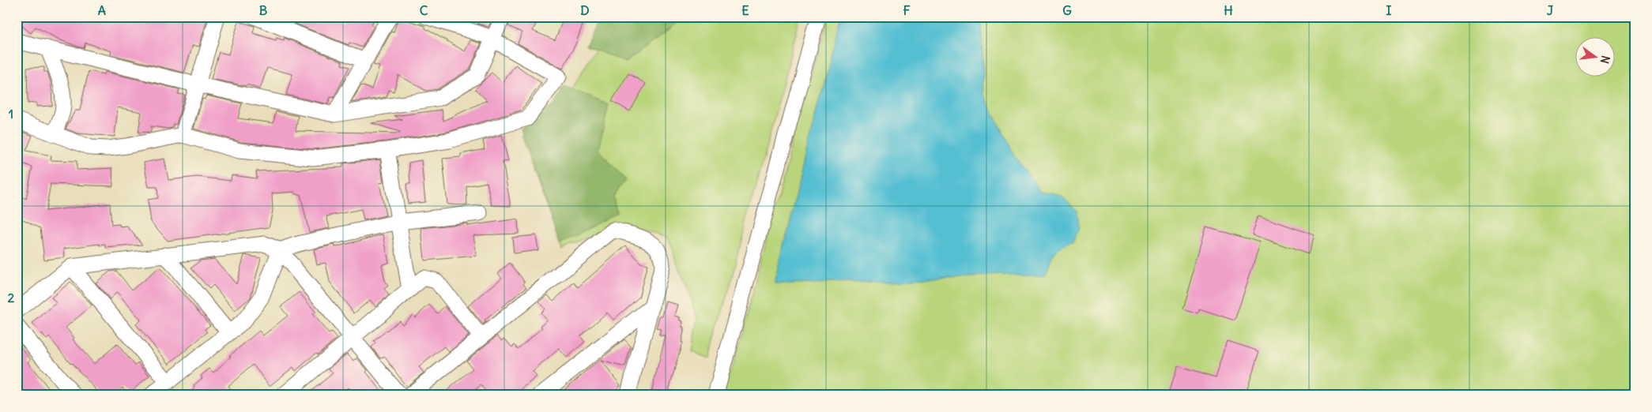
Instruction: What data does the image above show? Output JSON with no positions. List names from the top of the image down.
{
  "north": "right",
  "grid": {
    "columns": [
      "A",
      "B",
      "C",
      "D",
      "E",
      "F",
      "G",
      "H",
      "I",
      "J"
    ],
    "rows": ["1", "2"]
  }
}
